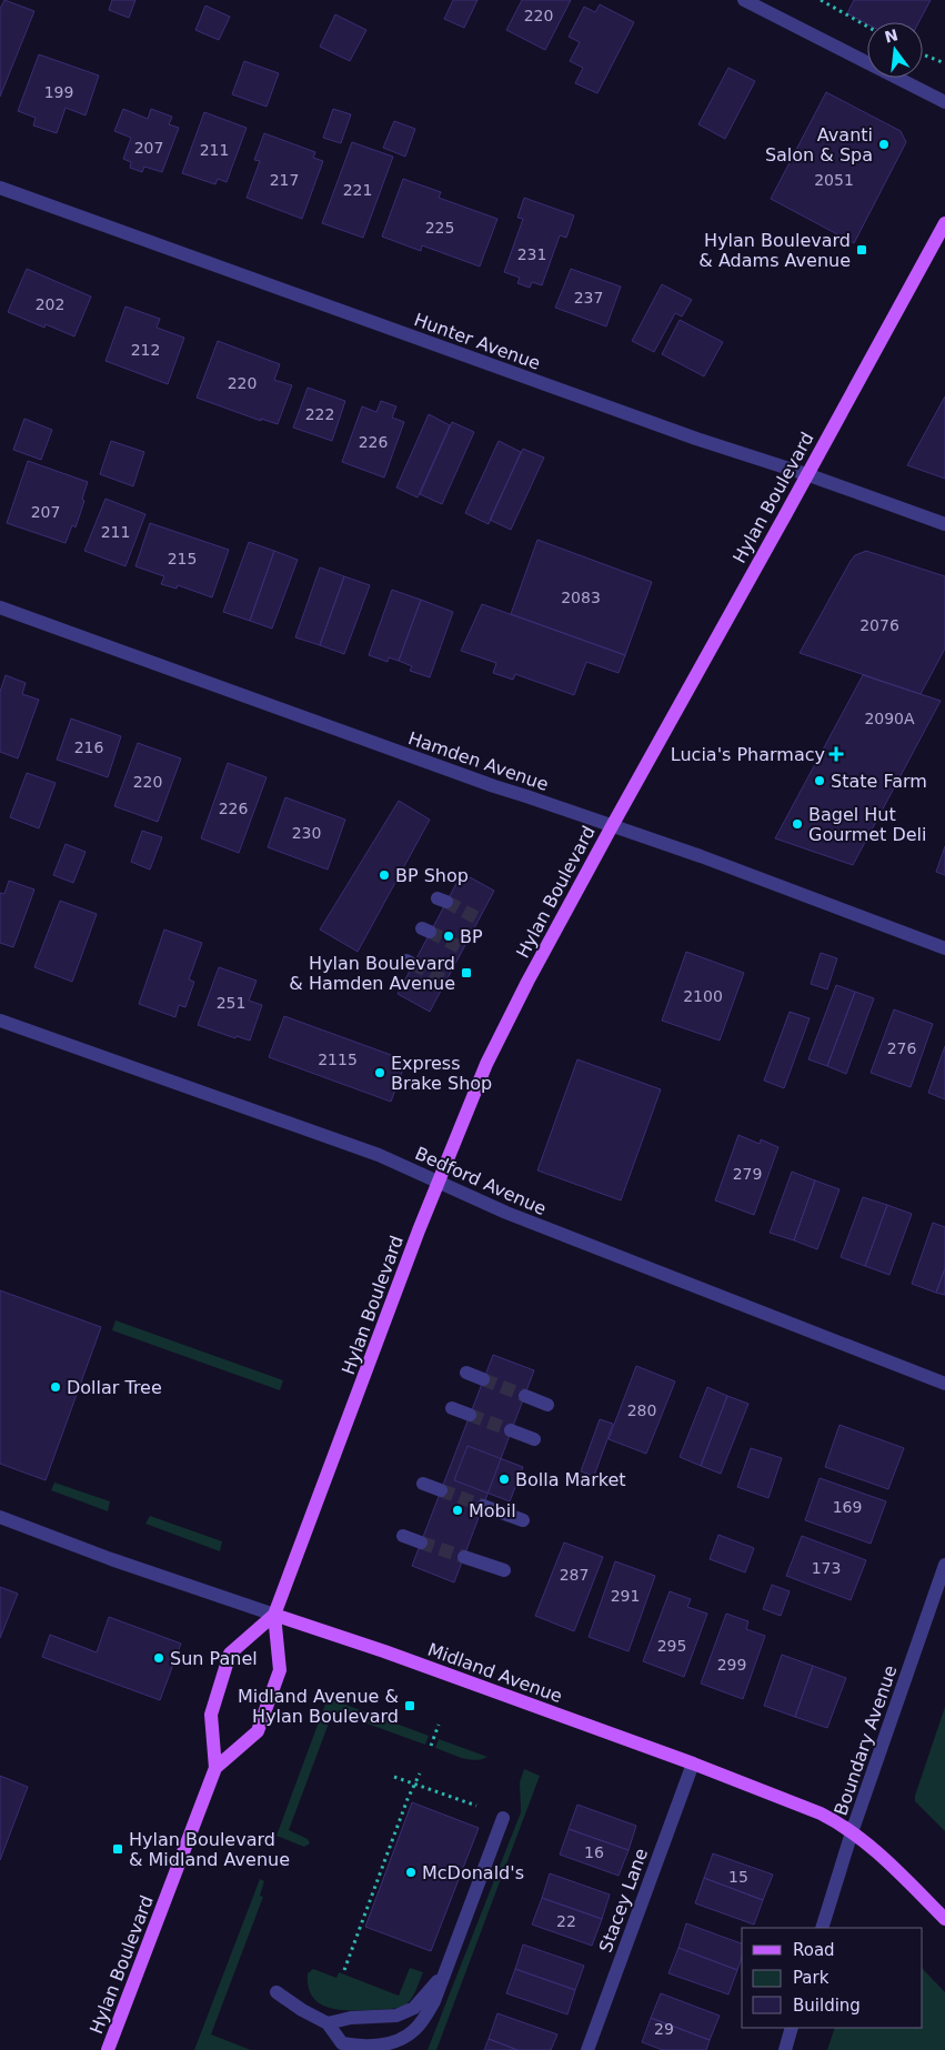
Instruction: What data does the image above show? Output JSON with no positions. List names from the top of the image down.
{
  "streets": {
    "main road": ["Hylan Boulevard", "Midland Avenue"],
    "street": [
      "Hunter Avenue",
      "Hamden Avenue",
      "Bedford Avenue",
      "Boundary Avenue",
      "Stacey Lane"
    ]
  },
  "crossings": [
    ["Hunter Avenue", "Hylan Boulevard"],
    ["Hylan Boulevard", "Hamden Avenue"],
    ["Hylan Boulevard", "Bedford Avenue"],
    ["Hylan Boulevard", "Midland Avenue"],
    ["Midland Avenue", "Boundary Avenue"],
    ["Midland Avenue", "Stacey Lane"]
  ],
  "places": {
    "other": [
      "Avanti Salon & Spa",
      "State Farm",
      "Bagel Hut Gourmet Deli",
      "BP Shop",
      "BP",
      "Express Brake Shop",
      "Dollar Tree",
      "Bolla Market",
      "Mobil",
      "Sun Panel",
      "McDonald's"
    ],
    "transit": [
      "Hylan Boulevard & Adams Avenue",
      "Hylan Boulevard & Hamden Avenue",
      "Midland Avenue & Hylan Boulevard",
      "Hylan Boulevard & Midland Avenue"
    ],
    "health": ["Lucia's Pharmacy"]
  },
  "house_numbers": [
    "220",
    "199",
    "207",
    "211",
    "217",
    "2051",
    "221",
    "225",
    "231",
    "237",
    "202",
    "212",
    "220",
    "222",
    "226",
    "207",
    "211",
    "215",
    "2083",
    "2076",
    "2090A",
    "216",
    "220",
    "226",
    "230",
    "2100",
    "251",
    "276",
    "2115",
    "279",
    "280",
    "169",
    "173",
    "287",
    "291",
    "295",
    "299",
    "16",
    "15",
    "22",
    "29"
  ],
  "legend": ["Road", "Park", "Building"],
  "north": "top"
}
